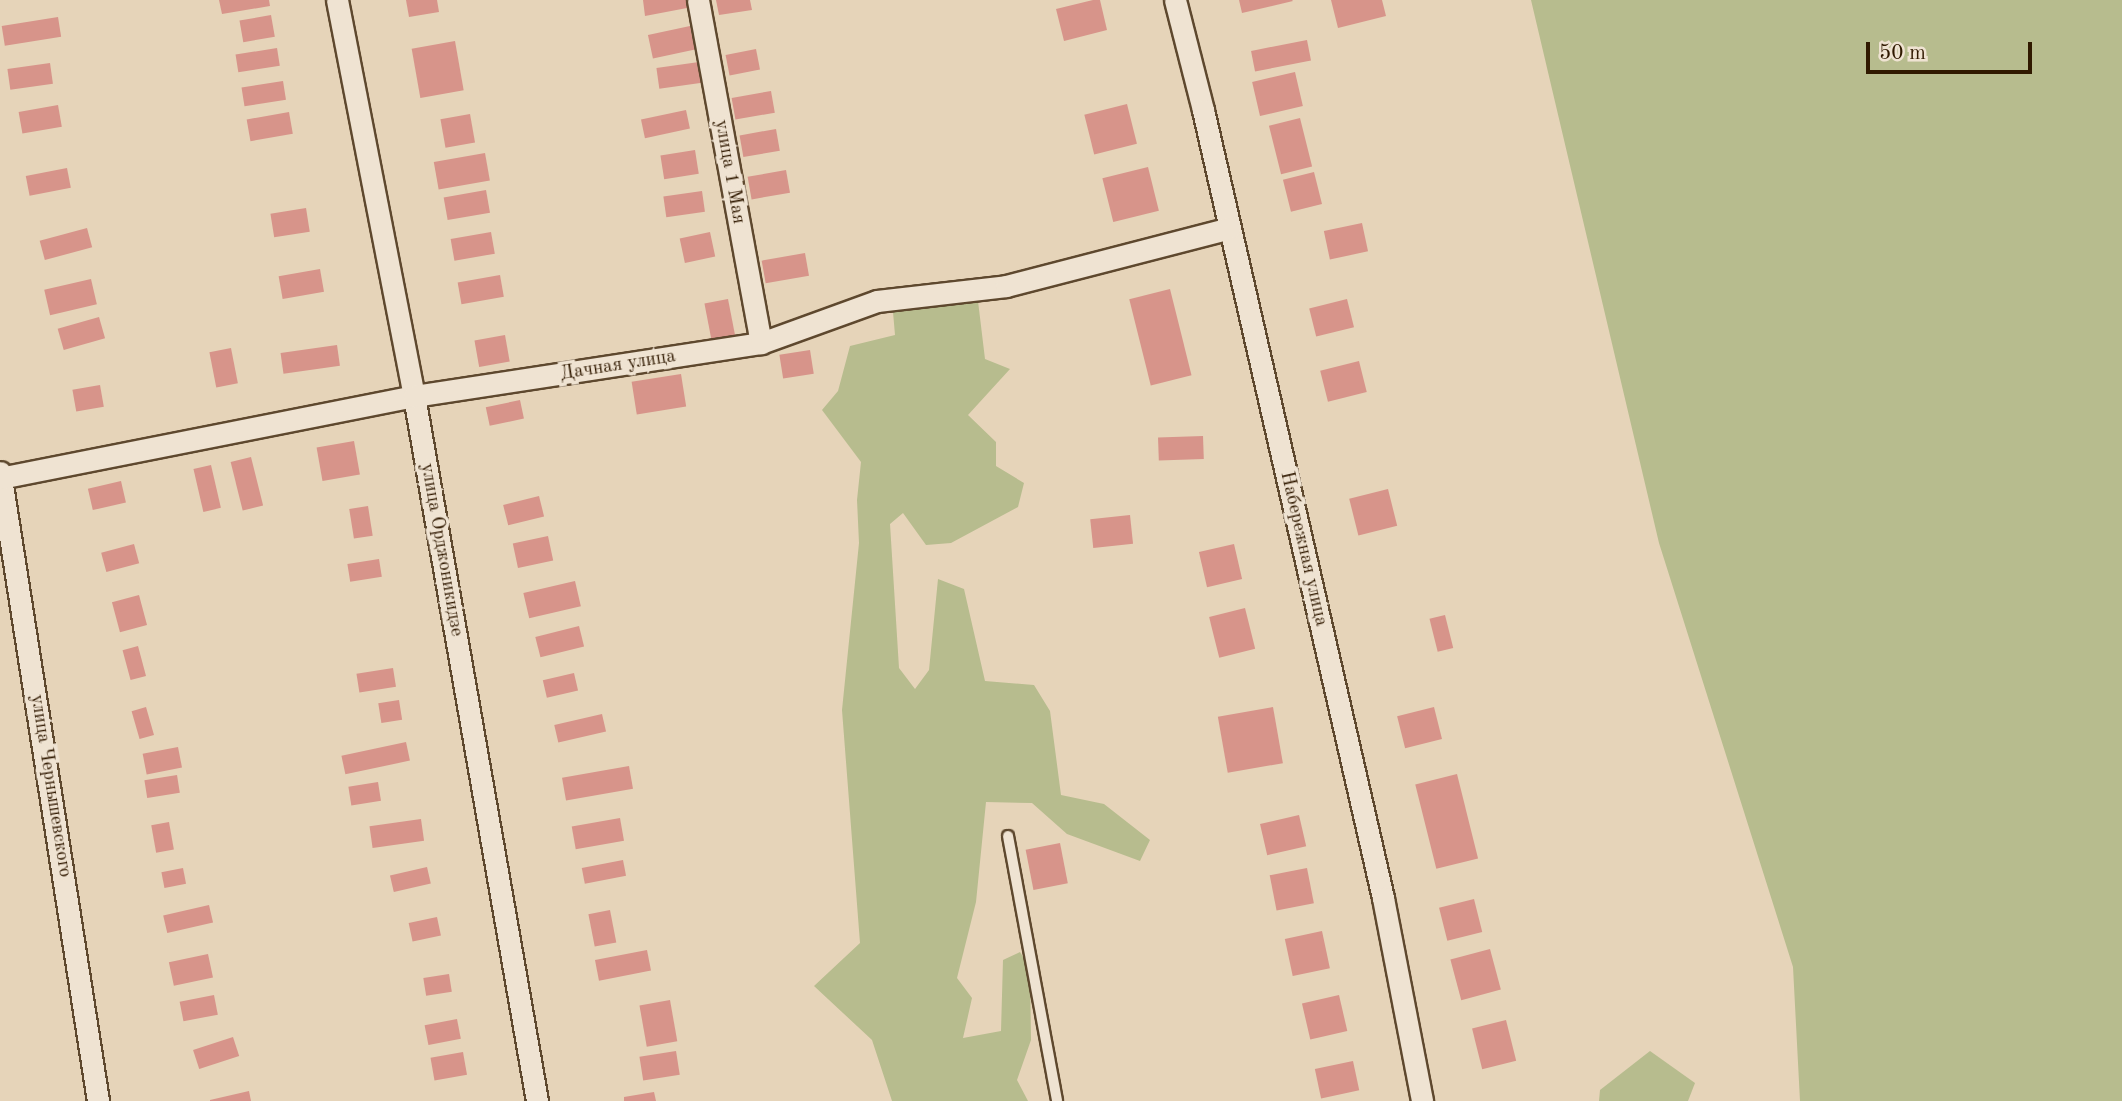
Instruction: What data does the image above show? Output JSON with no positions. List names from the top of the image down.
{
  "streets": {
    "street": [
      "улица 1 Мая",
      "Дачная улица",
      "Набережная улица",
      "улица Орджоникидзе",
      "улица Чернышевского"
    ]
  },
  "crossings": [
    ["улица 1 Мая", "Дачная улица"],
    ["Дачная улица", "Набережная улица"],
    ["Дачная улица", "улица Орджоникидзе"],
    ["Дачная улица", "улица Чернышевского"]
  ],
  "scale_bar": "50 m"
}
